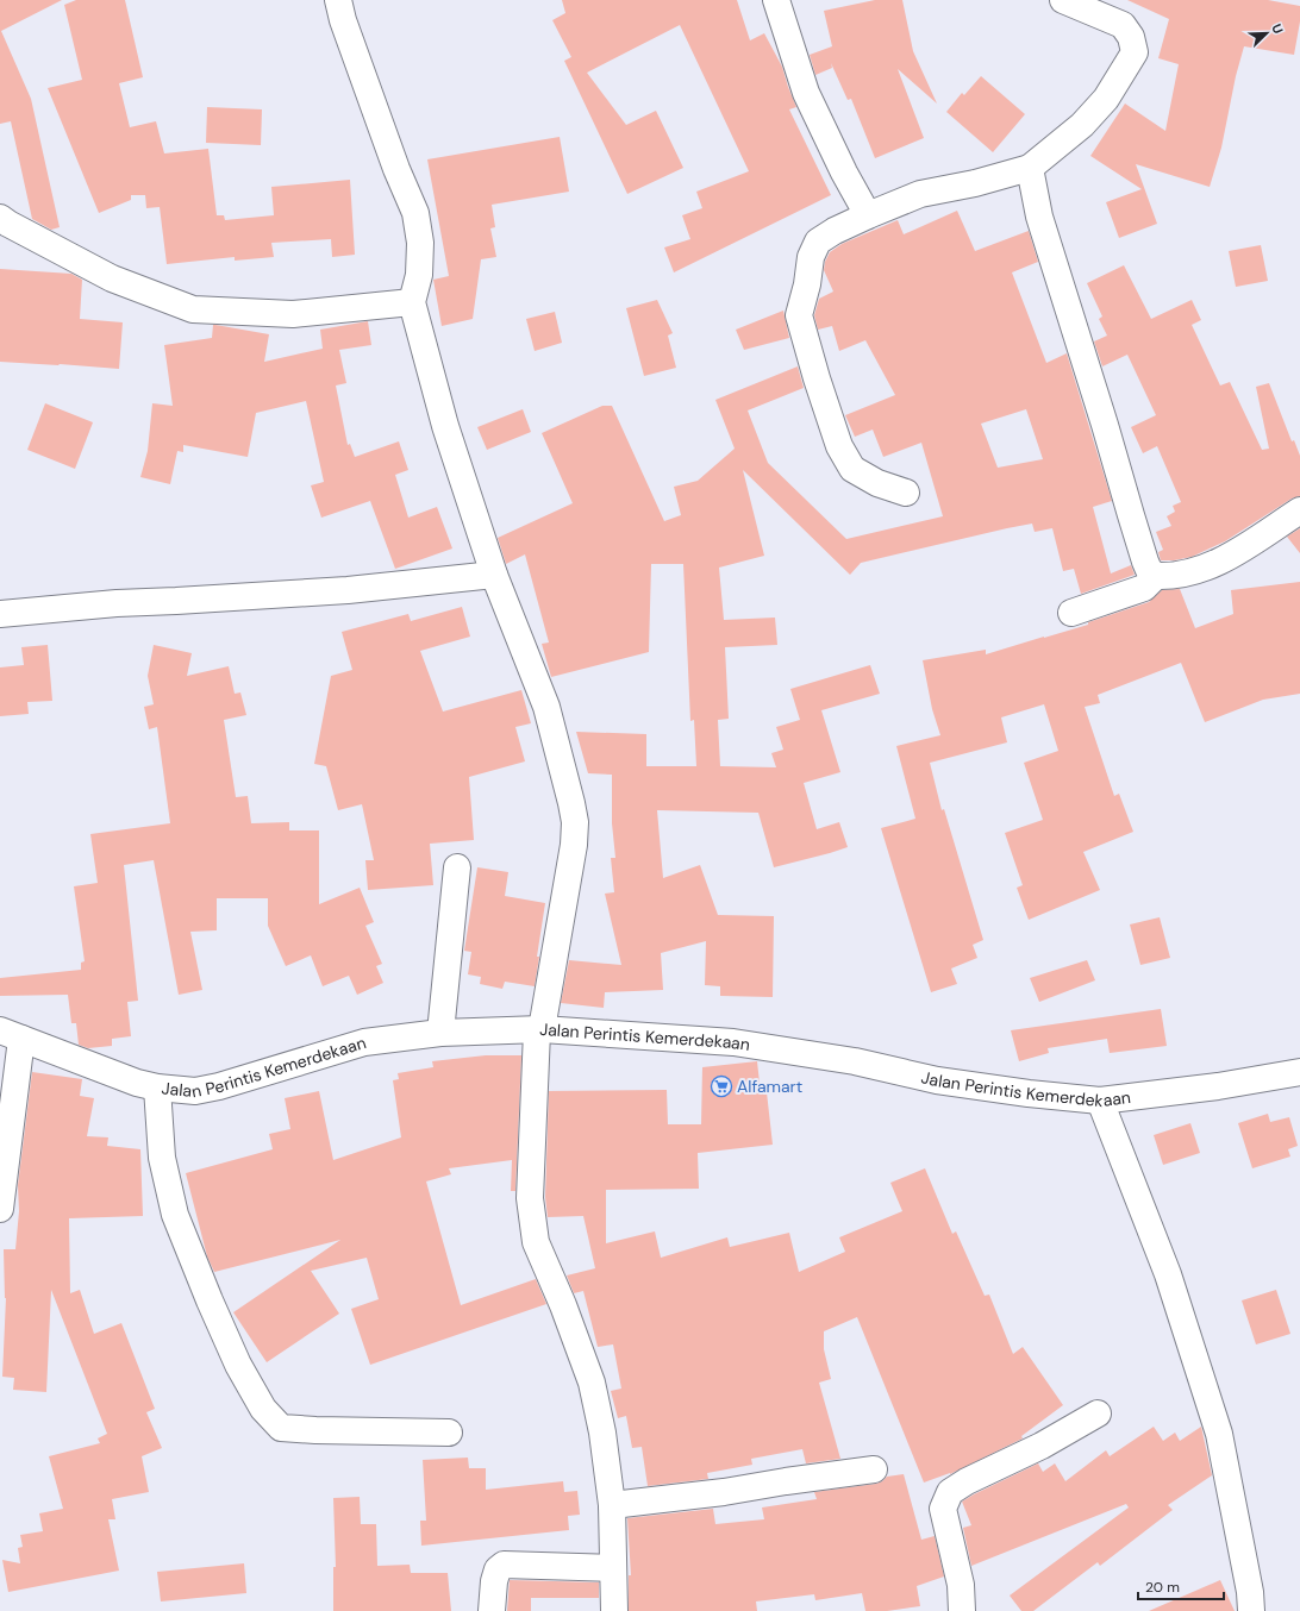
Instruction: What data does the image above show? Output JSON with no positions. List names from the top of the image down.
{
  "streets": {
    "street": ["Jalan Perintis Kemerdekaan"]
  },
  "places": {
    "supermarket": ["Alfamart"]
  },
  "scale_bar": "20 m",
  "north": "top right"
}
